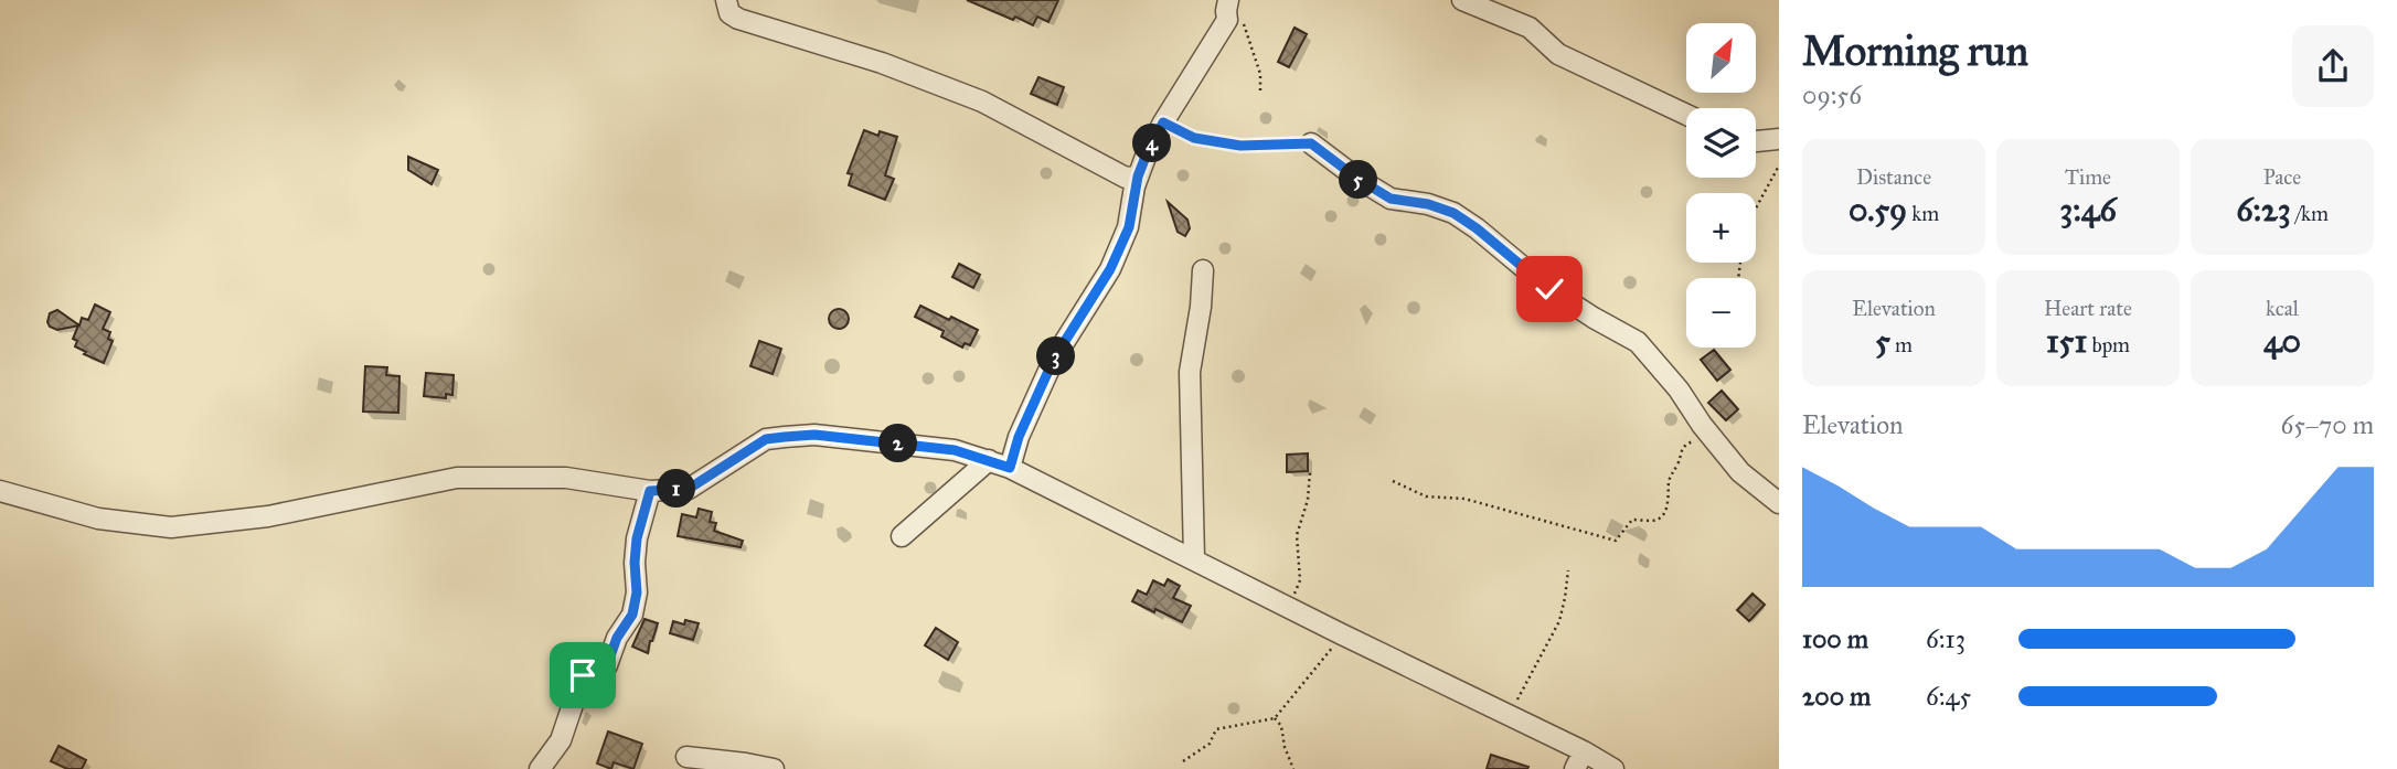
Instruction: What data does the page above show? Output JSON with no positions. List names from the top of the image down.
{
  "north": "top right",
  "page": {
    "heading": ["Morning run", "09:56"],
    "map_buttons": ["+", "−"],
    "pins": [
      "4",
      "5",
      "3",
      "2",
      "1"
    ],
    "stats": [
      ["Distance", "0.59 km"],
      ["Time", "3:46"],
      ["Pace", "6:23 /km"],
      ["Elevation", "5 m"],
      ["Heart rate", "151 bpm"],
      ["kcal", "40"]
    ],
    "chart": ["Elevation", "65–70 m"],
    "list": [
      {
        "name": "100 m",
        "note": "6:13"
      },
      {
        "name": "200 m",
        "note": "6:45"
      }
    ]
  }
}
